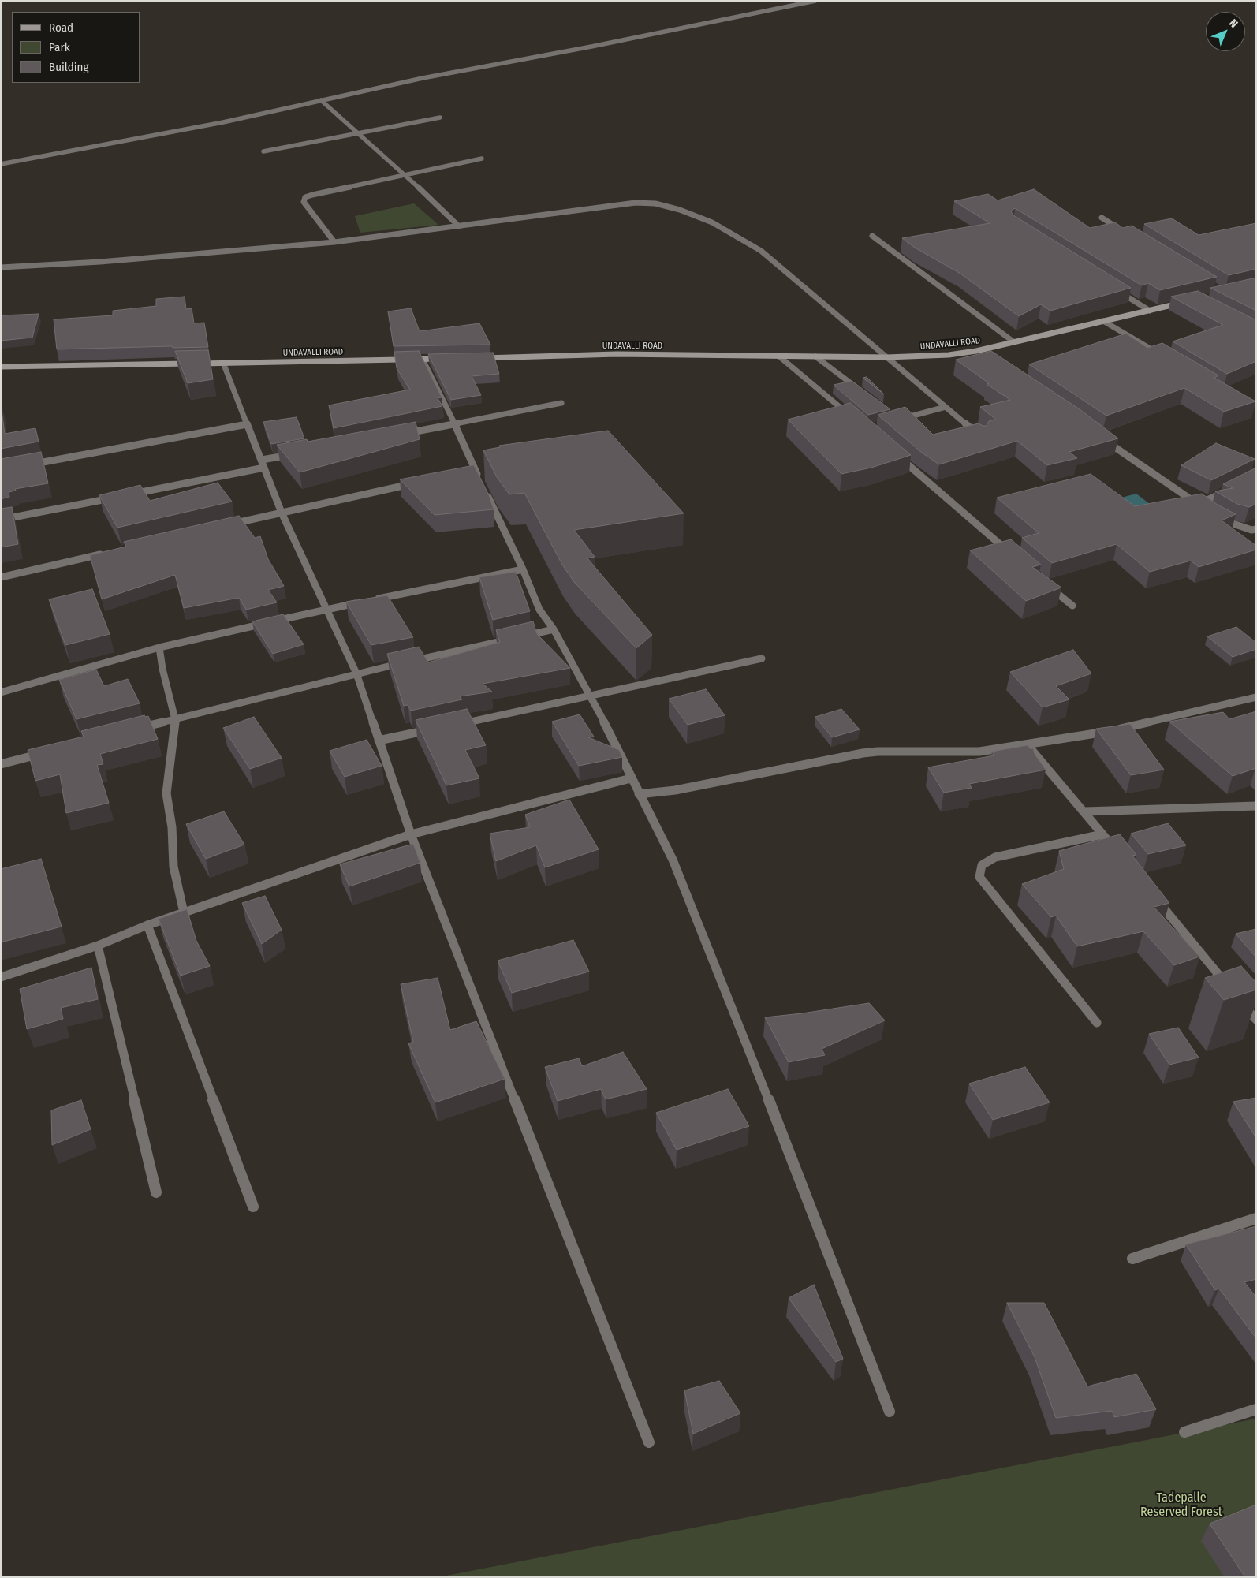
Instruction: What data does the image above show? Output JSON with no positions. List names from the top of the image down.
{
  "streets": {
    "main road": ["UNDAVALLI ROAD"]
  },
  "parks": ["Tadepalle Reserved Forest"],
  "legend": ["Road", "Park", "Building"],
  "north": "top right"
}
